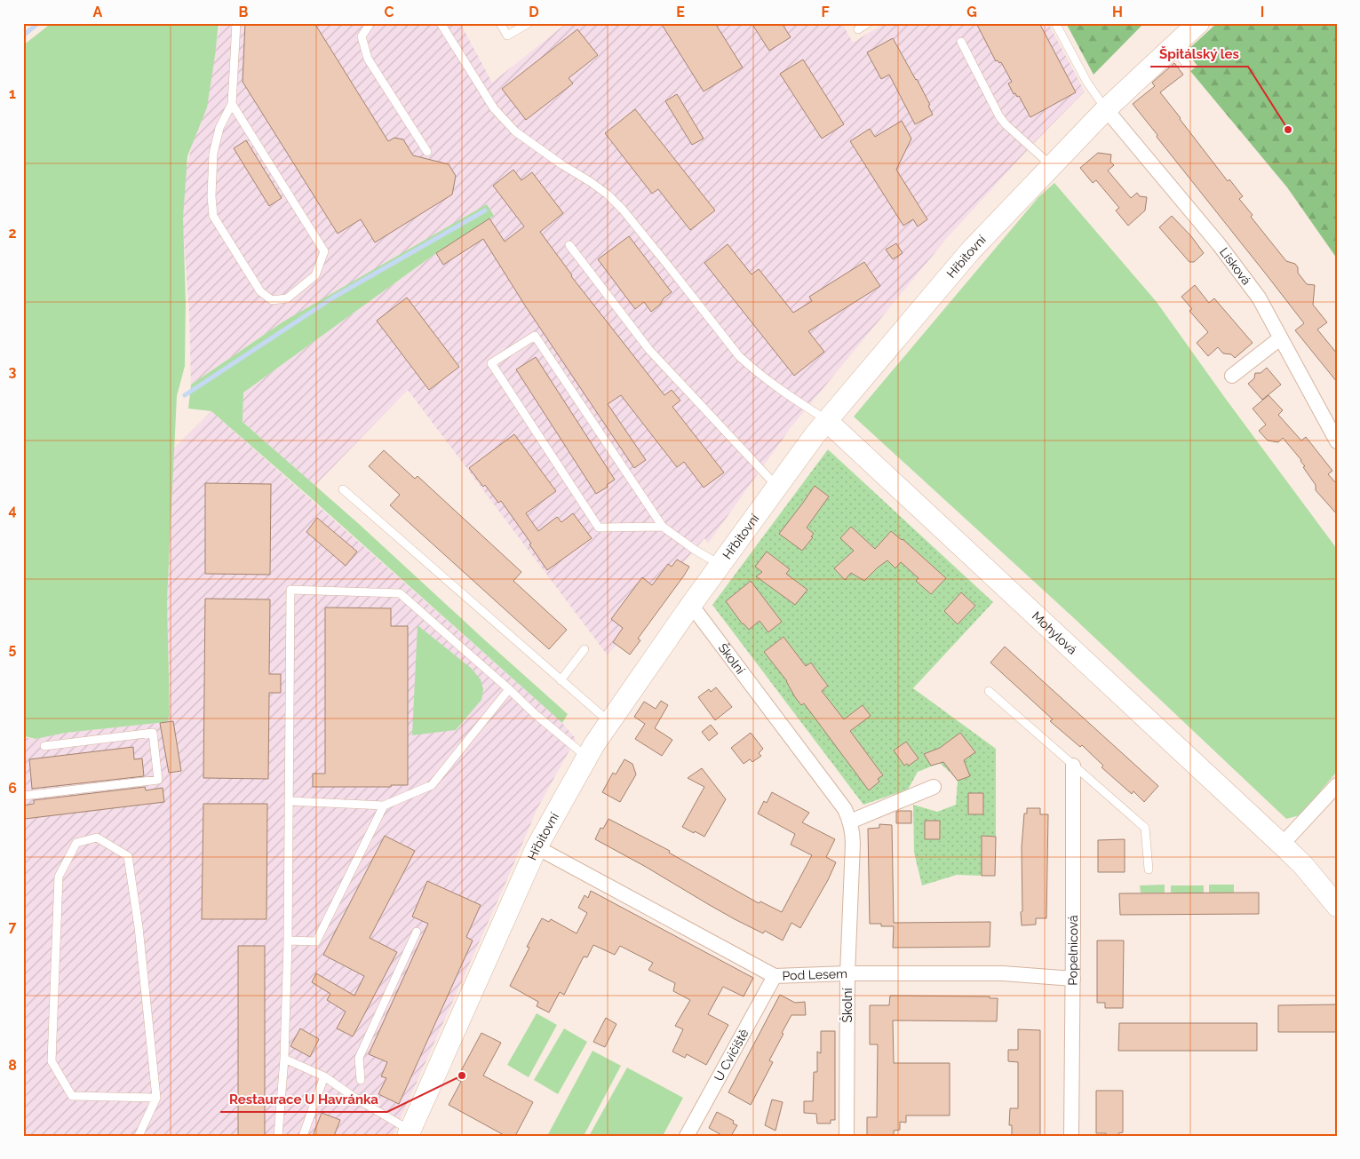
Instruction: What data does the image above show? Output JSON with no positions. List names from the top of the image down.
{
  "streets": {
    "street": [
      "Hřbitovní",
      "Lísková",
      "Mohylová",
      "Školní",
      "Popelnicová",
      "Pod Lesem",
      "U Cvičiště"
    ]
  },
  "crossings": [
    ["Hřbitovní", "Lísková"],
    ["Hřbitovní", "Mohylová"],
    ["Hřbitovní", "Školní"],
    ["Hřbitovní", "Pod Lesem"],
    ["Školní", "Pod Lesem"],
    ["Popelnicová", "Pod Lesem"],
    ["Pod Lesem", "U Cvičiště"]
  ],
  "places": ["Špitálský les", "Restaurace U Havránka"],
  "grid": {
    "columns": [
      "A",
      "B",
      "C",
      "D",
      "E",
      "F",
      "G",
      "H",
      "I"
    ],
    "rows": [
      "1",
      "2",
      "3",
      "4",
      "5",
      "6",
      "7",
      "8"
    ]
  }
}
